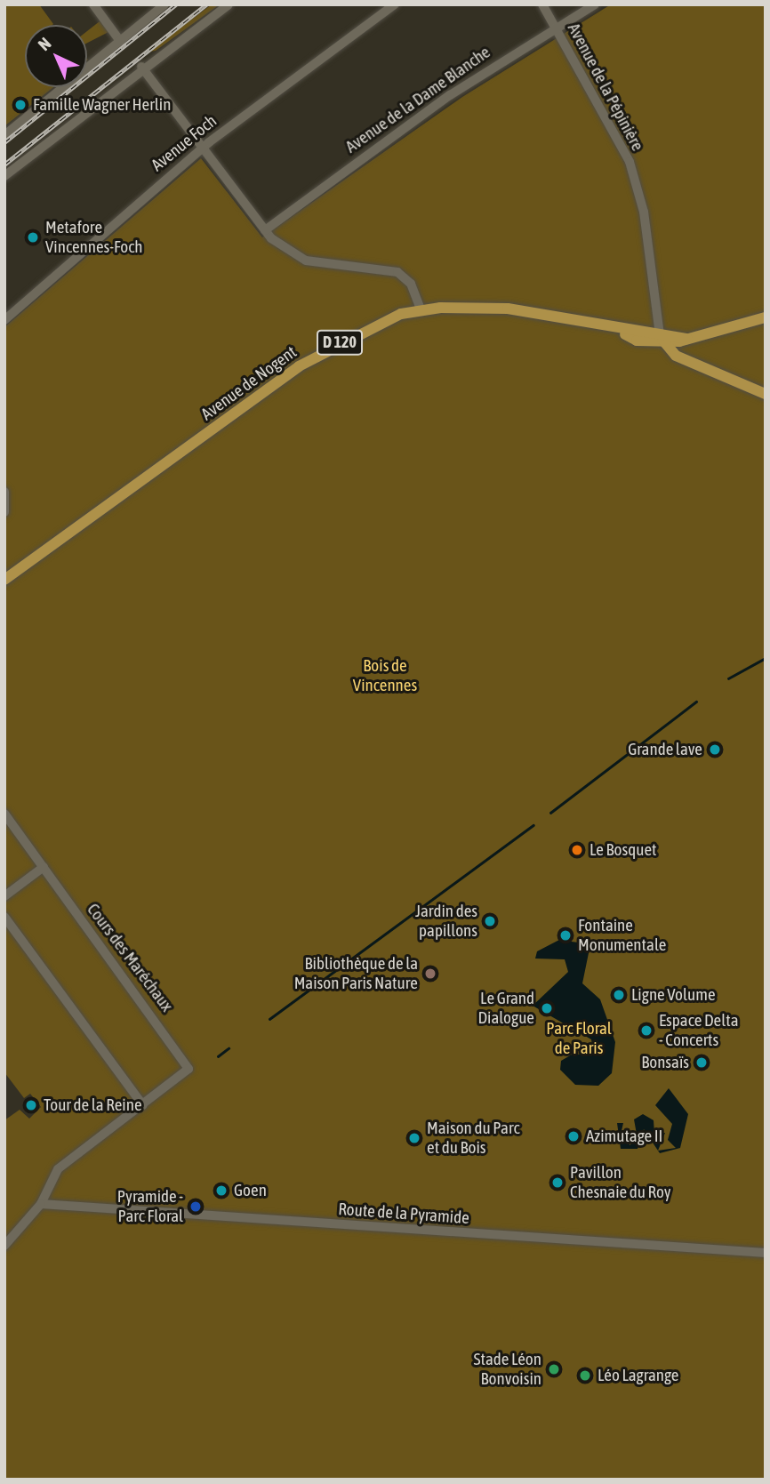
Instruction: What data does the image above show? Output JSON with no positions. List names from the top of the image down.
{
  "streets": {
    "main road": ["D 120", "Avenue de Nogent"],
    "street": [
      "Avenue de la Pépinière",
      "Avenue de la Dame Blanche",
      "Avenue Foch",
      "Cours des Maréchaux",
      "Route de la Pyramide"
    ]
  },
  "crossings": [
    ["Avenue de la Pépinière", "Avenue de la Dame Blanche"],
    ["Avenue de la Pépinière", "Avenue de Nogent"]
  ],
  "parks": ["Bois de Vincennes", "Parc Floral de Paris"],
  "places": [
    "Famille Wagner Herlin",
    "Metafore Vincennes-Foch",
    "Grande lave",
    "Le Bosquet",
    "Jardin des papillons",
    "Fontaine Monumentale",
    "Bibliothèque de la Maison Paris Nature",
    "Ligne Volume",
    "Le Grand Dialogue",
    "Espace Delta - Concerts",
    "Bonsaïs",
    "Tour de la Reine",
    "Azimutage II",
    "Maison du Parc et du Bois",
    "Pavillon Chesnaie du Roy",
    "Goen",
    "Pyramide - Parc Floral",
    "Stade Léon Bonvoisin",
    "Léo Lagrange"
  ],
  "north": "top left"
}
